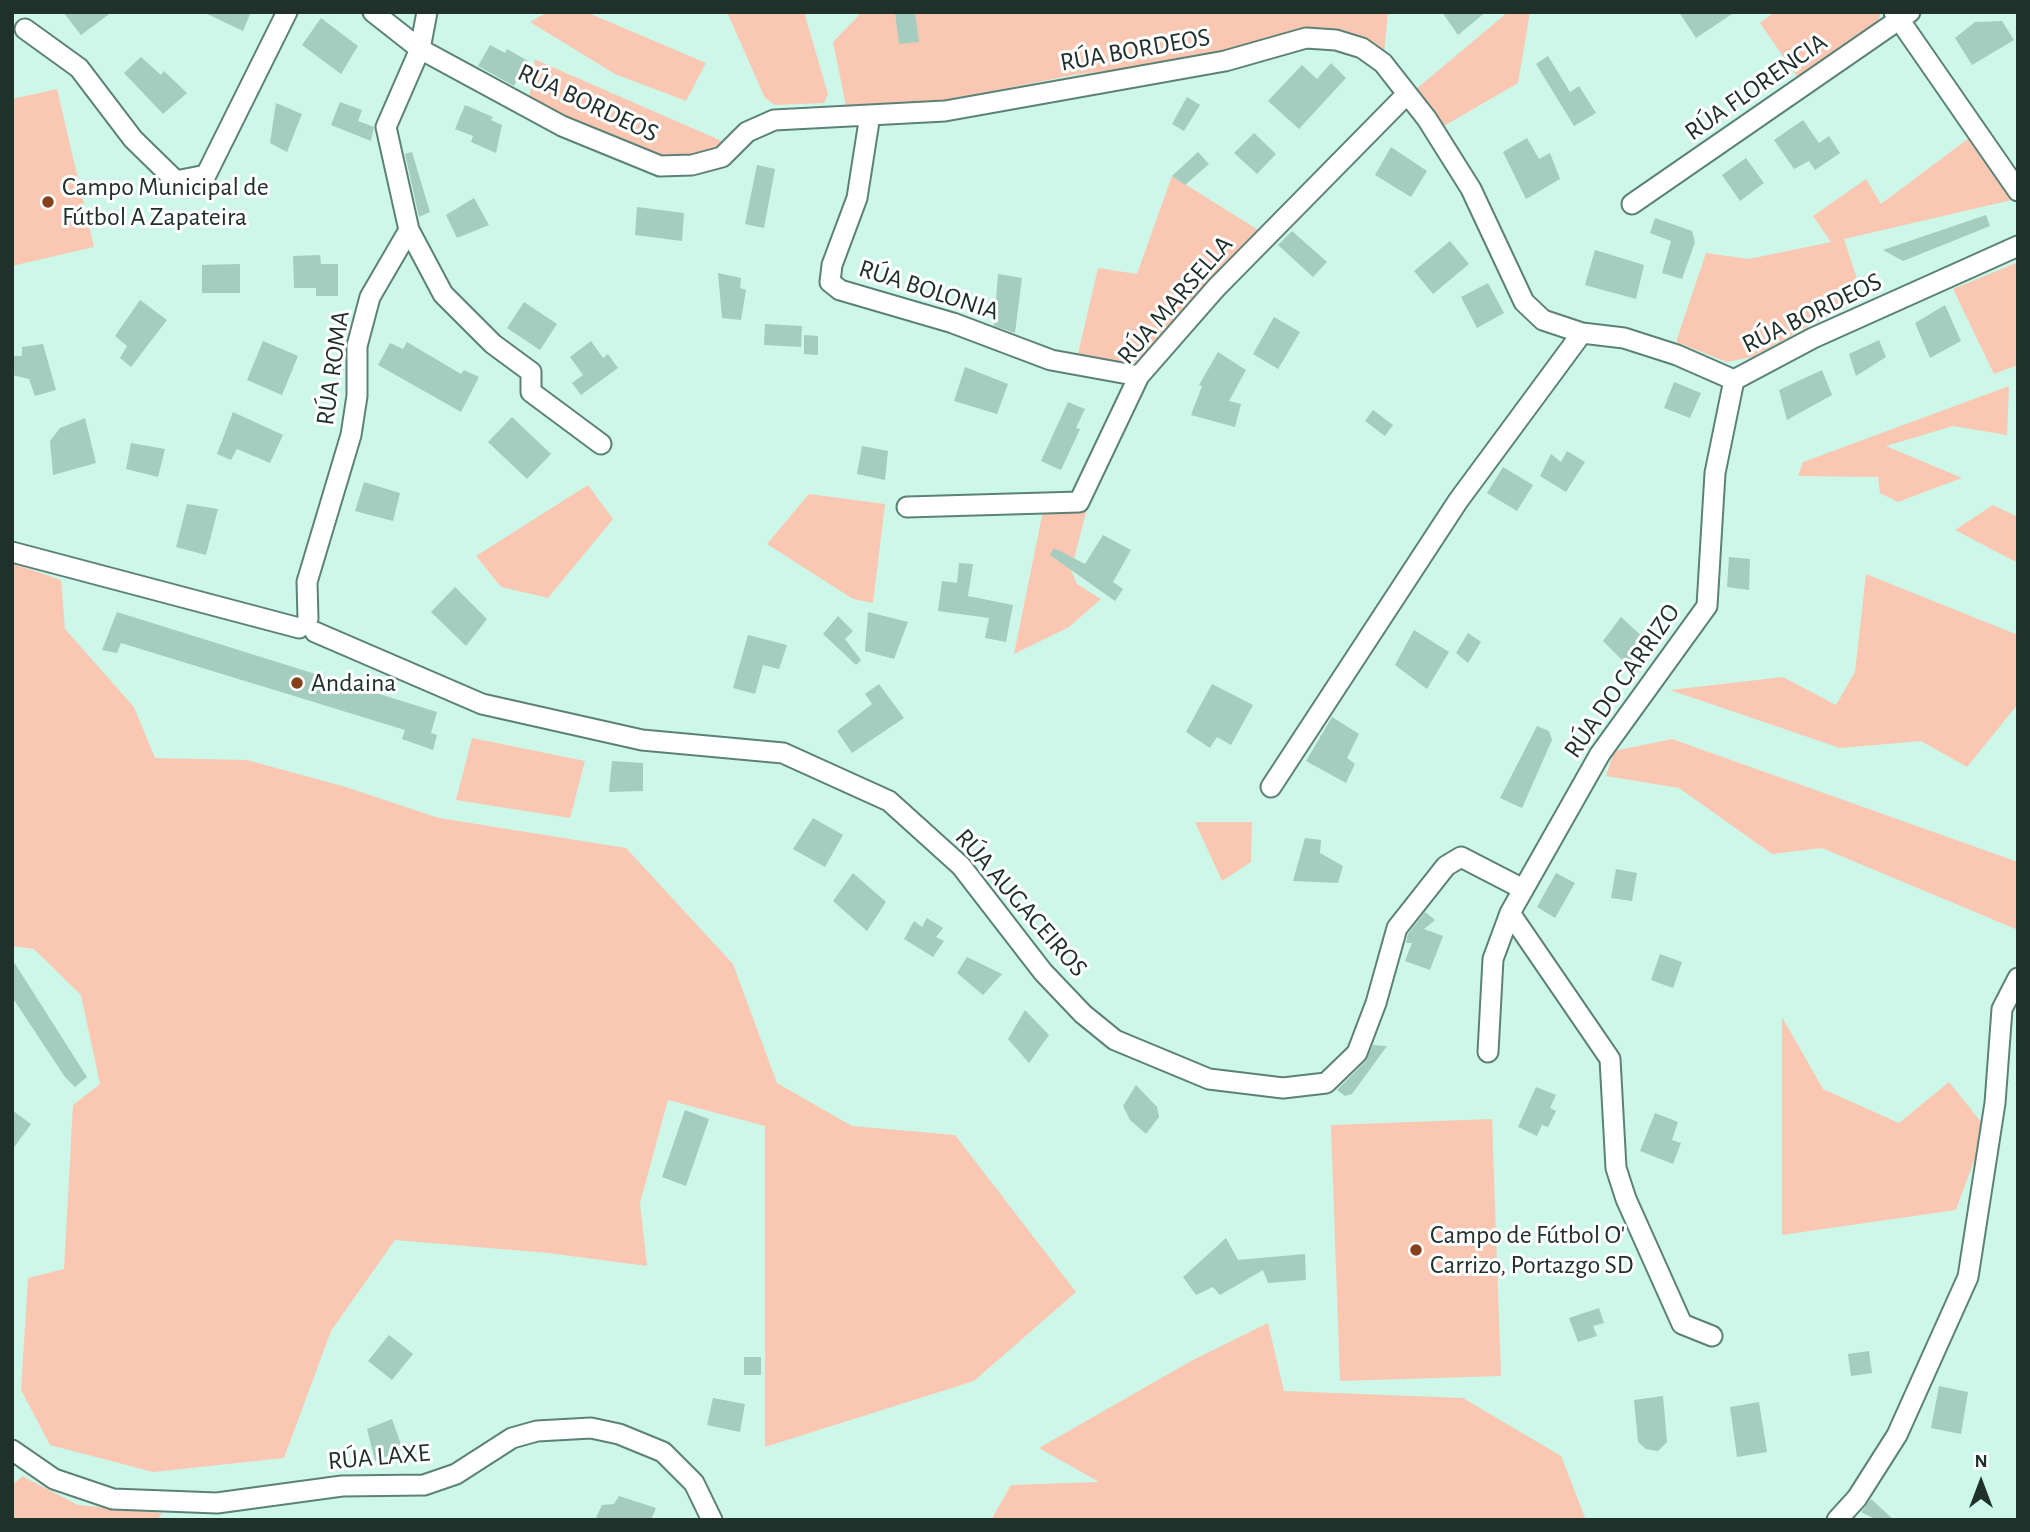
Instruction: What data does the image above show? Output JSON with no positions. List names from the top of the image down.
{
  "streets": {
    "street": [
      "RÚA BORDEOS",
      "RÚA FLORENCIA",
      "RÚA BOLONIA",
      "RÚA MARSELLA",
      "RÚA ROMA",
      "RÚA DO CARRIZO",
      "RÚA AUGACEIROS",
      "RÚA LAXE"
    ]
  },
  "crossings": [
    ["RÚA BORDEOS", "RÚA BOLONIA"],
    ["RÚA BORDEOS", "RÚA MARSELLA"],
    ["RÚA BORDEOS", "RÚA DO CARRIZO"],
    ["RÚA BOLONIA", "RÚA MARSELLA"],
    ["RÚA ROMA", "RÚA AUGACEIROS"],
    ["RÚA DO CARRIZO", "RÚA AUGACEIROS"]
  ],
  "places": ["Campo Municipal de Fútbol A Zapateira", "Andaina", "Campo de Fútbol O' Carrizo, Portazgo SD"],
  "north": "top"
}
